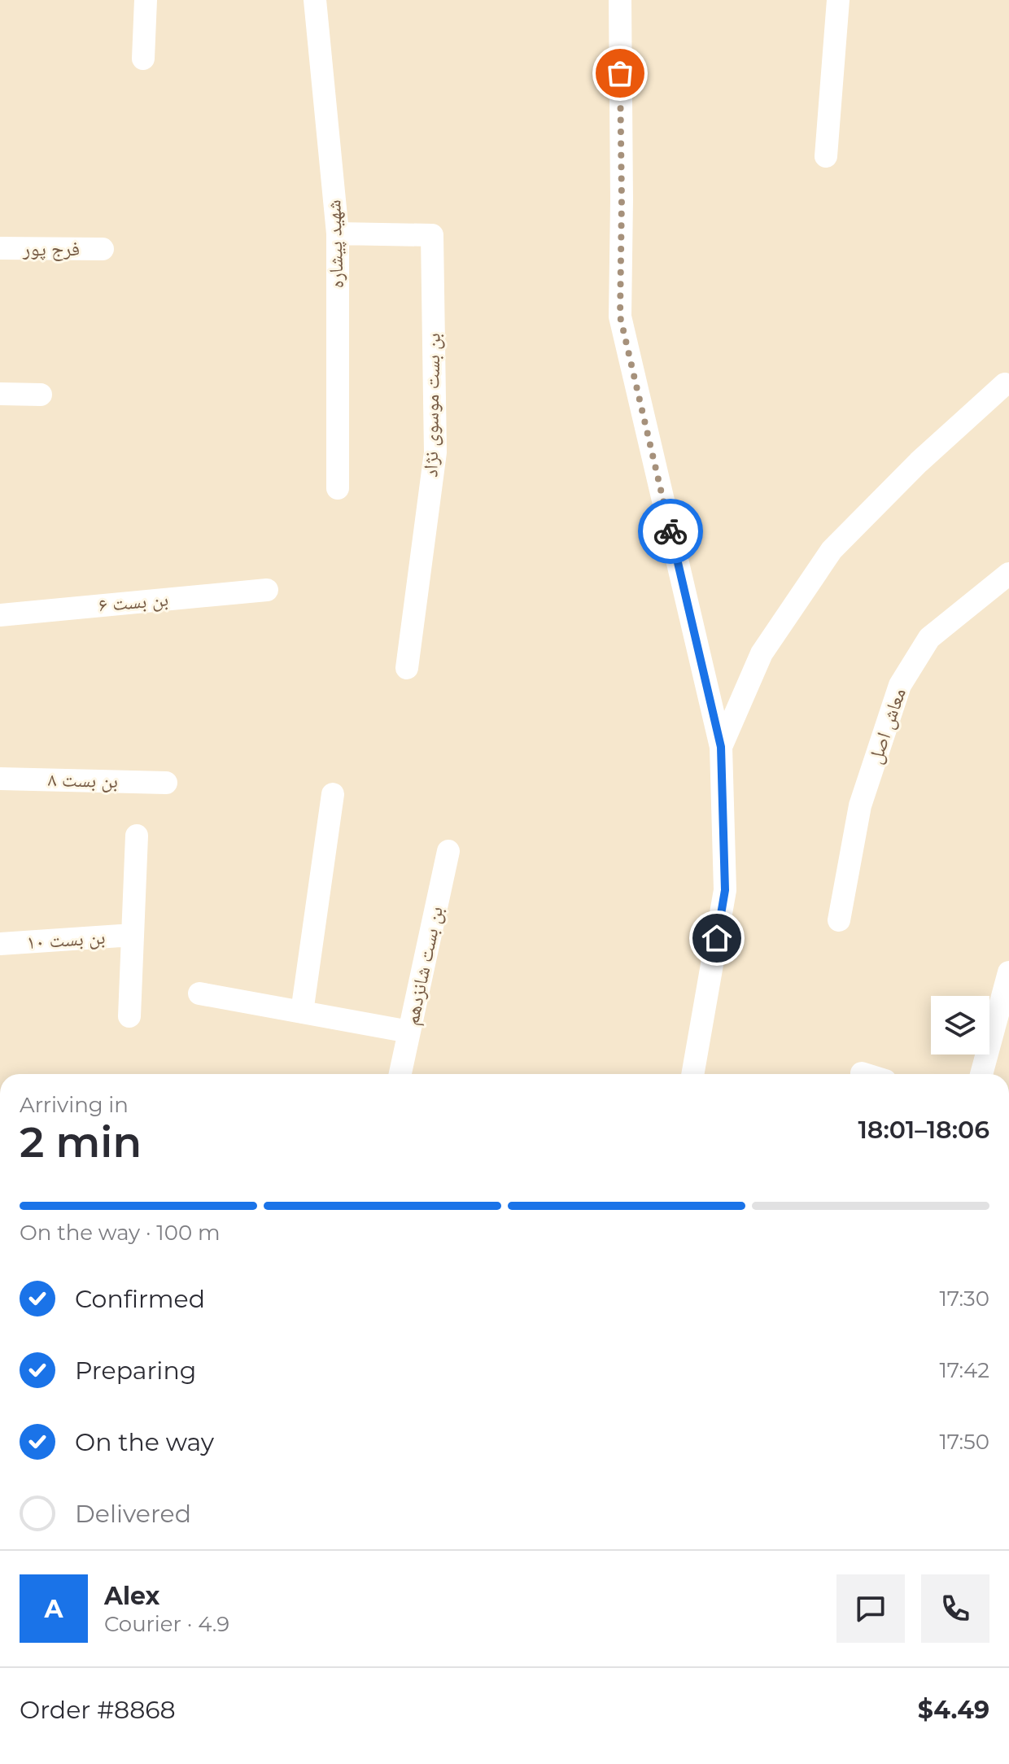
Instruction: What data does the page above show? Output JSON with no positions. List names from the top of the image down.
{
  "streets": {
    "street": [
      "شهید پیشاره",
      "فرج پور",
      "بن بست موسوی نژاد",
      "بن بست ۶",
      "معاش اصل",
      "بن بست ۸",
      "بن بست ۱۰",
      "بن بست شانزدهم"
    ]
  },
  "crossings": [
    ["شهید پیشاره", "بن بست موسوی نژاد"]
  ],
  "page": {
    "heading": ["2 min", "Arriving in", "18:01–18:06"],
    "panel": [
      "Alex",
      "Courier · 4.9",
      "Order #8868",
      "$4.49"
    ],
    "bar": "On the way · 100 m",
    "list": [
      ["Confirmed", "17:30"],
      ["Preparing", "17:42"],
      ["On the way", "17:50"],
      "Delivered"
    ],
    "round": "A"
  }
}
